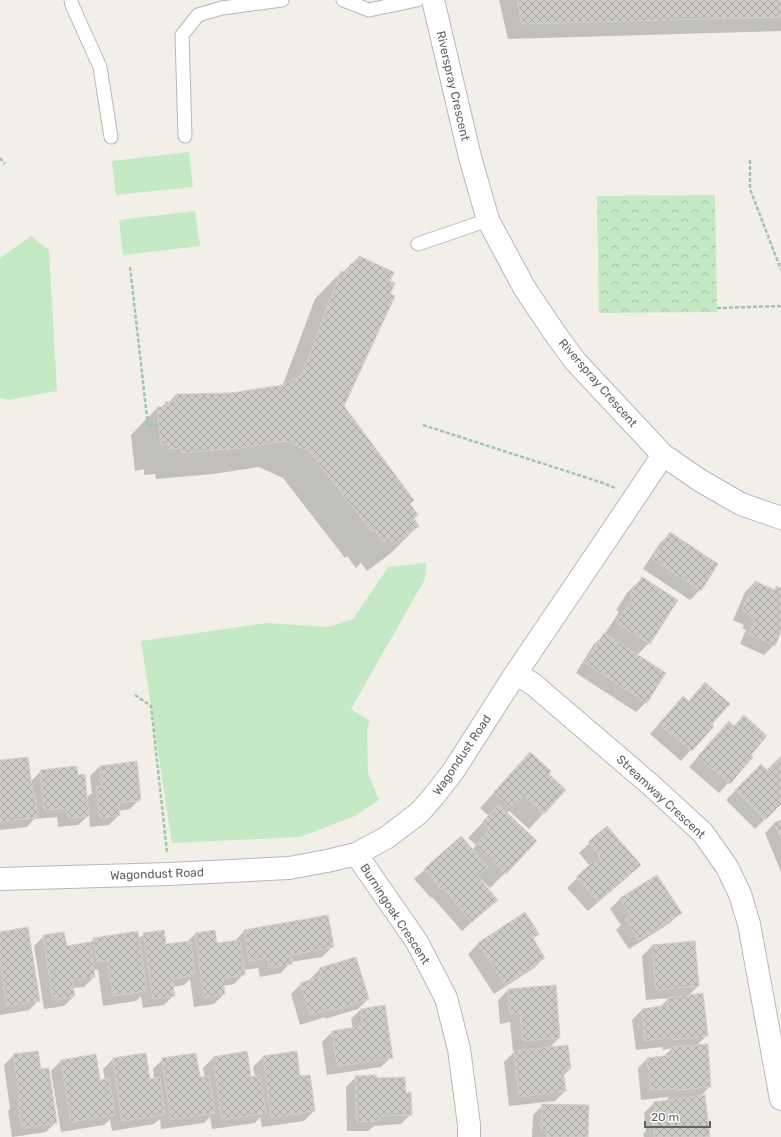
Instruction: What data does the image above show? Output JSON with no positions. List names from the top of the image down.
{
  "streets": {
    "street": [
      "Riverspray Crescent",
      "Wagondust Road",
      "Streamway Crescent",
      "Burningoak Crescent"
    ]
  },
  "crossings": [
    ["Riverspray Crescent", "Wagondust Road"],
    ["Wagondust Road", "Streamway Crescent"],
    ["Wagondust Road", "Burningoak Crescent"]
  ],
  "scale_bar": "20 m"
}
